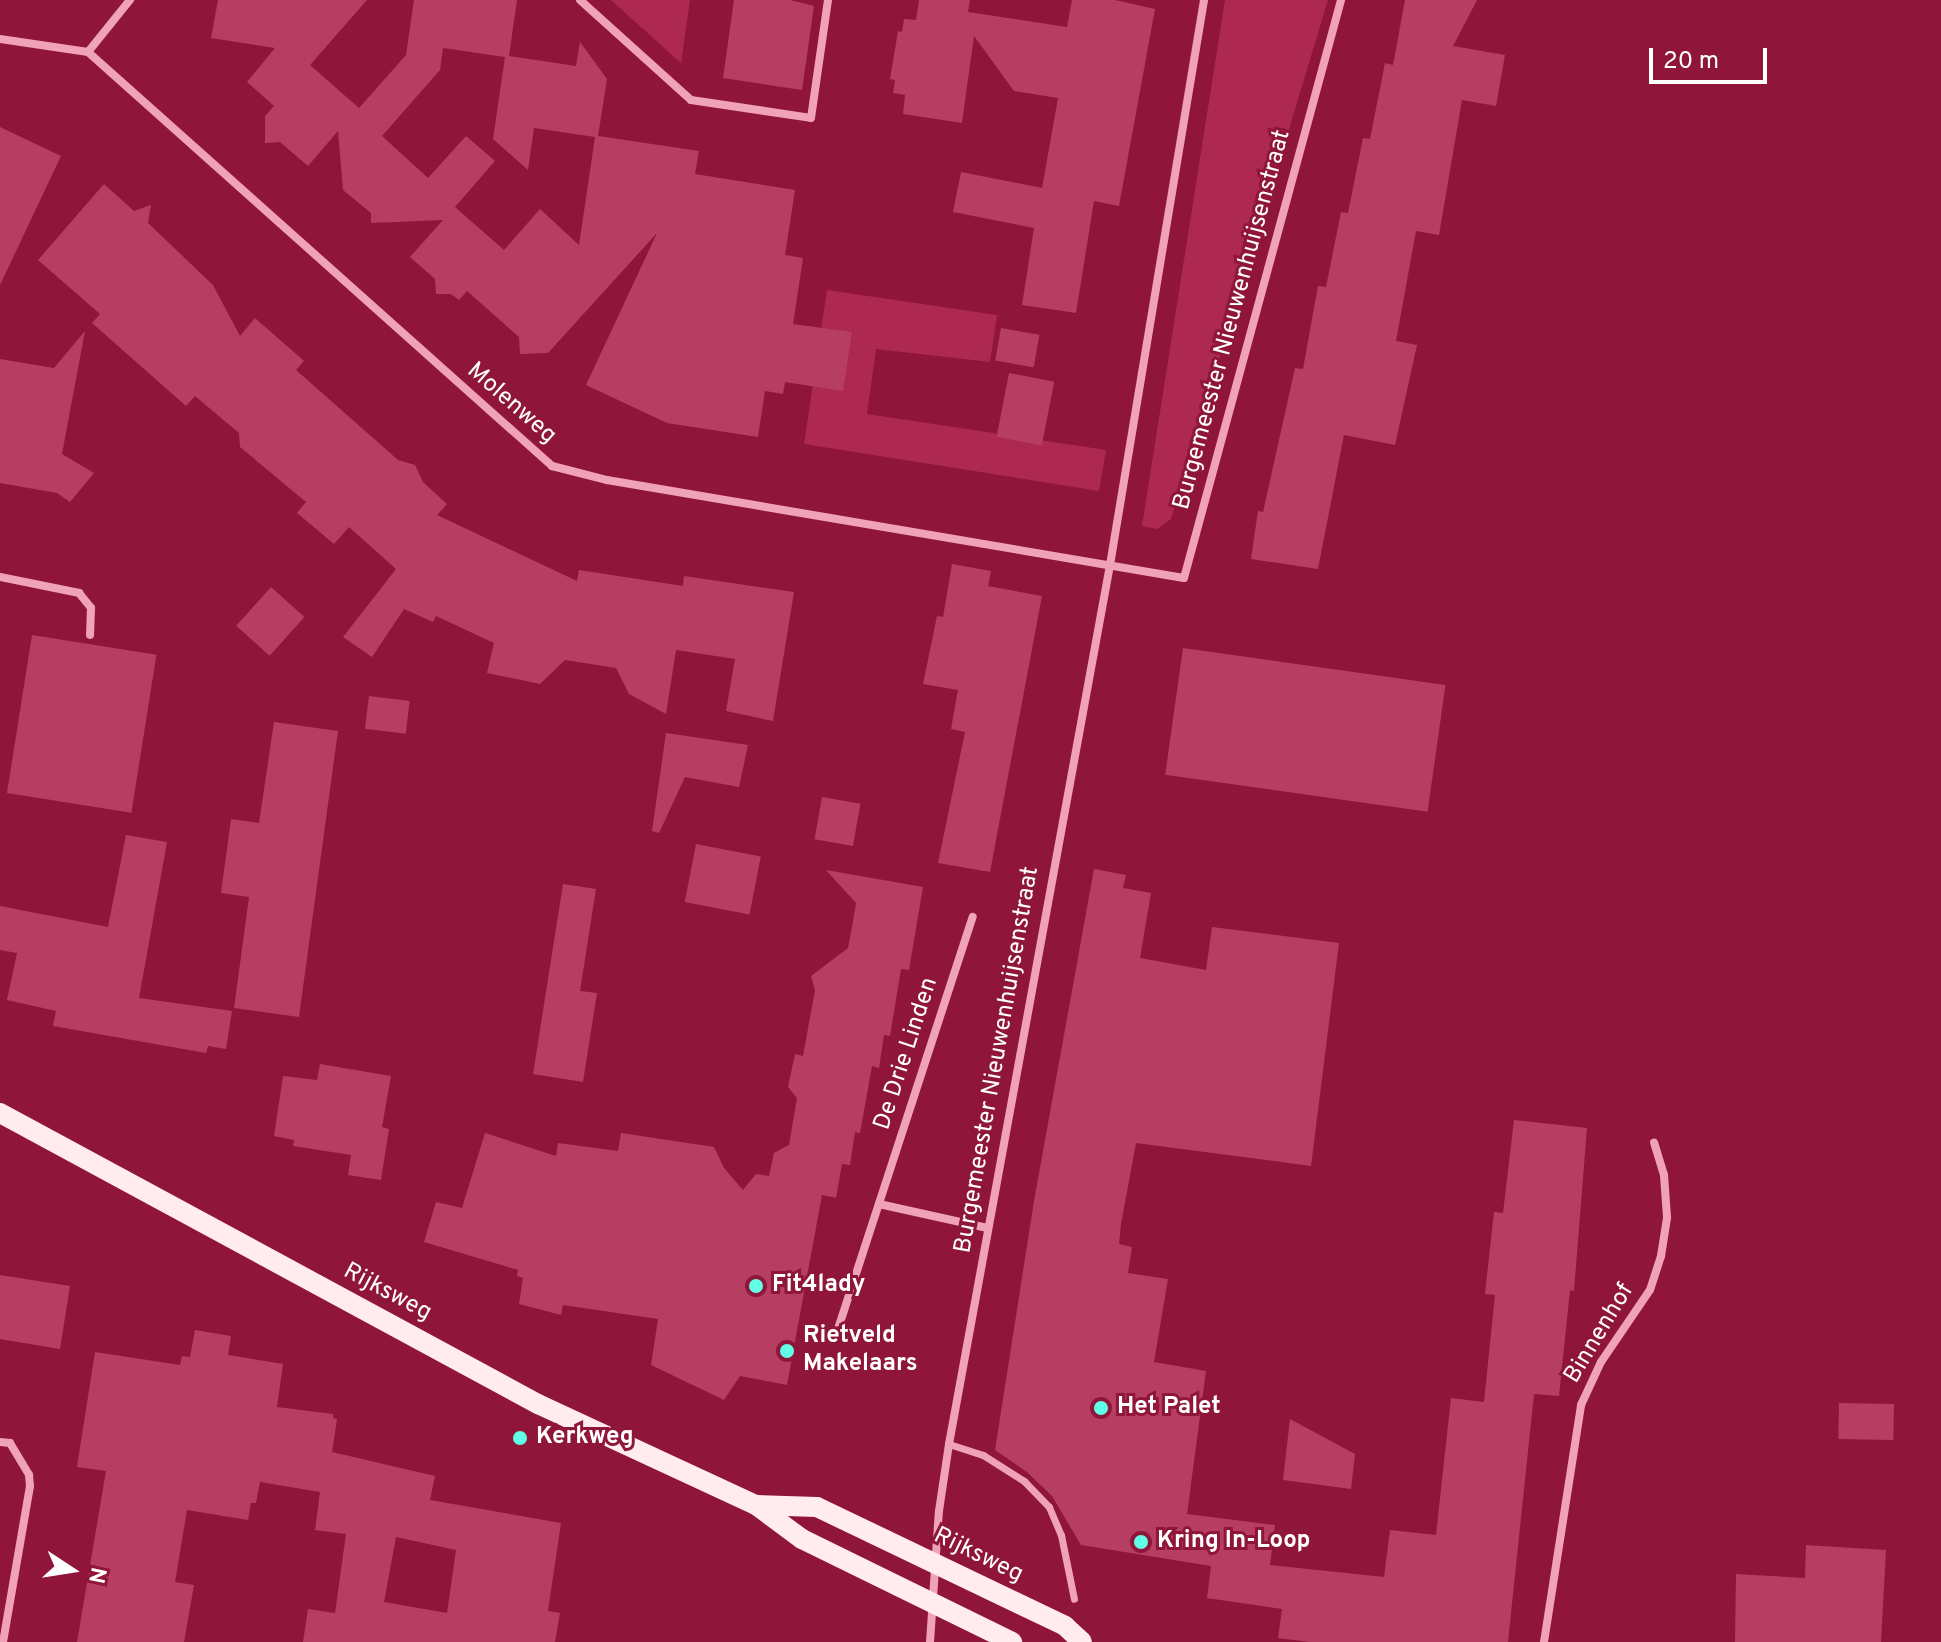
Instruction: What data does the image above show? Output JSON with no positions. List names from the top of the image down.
{
  "streets": {
    "main road": ["Rijksweg"],
    "street": [
      "Burgemeester Nieuwenhuijsenstraat",
      "Molenweg",
      "De Drie Linden",
      "Binnenhof"
    ]
  },
  "crossings": [
    ["Burgemeester Nieuwenhuijsenstraat", "Molenweg"],
    ["Burgemeester Nieuwenhuijsenstraat", "Rijksweg"]
  ],
  "places": [
    "Fit4lady",
    "Rietveld Makelaars",
    "Het Palet",
    "Kerkweg",
    "Kring In-Loop"
  ],
  "scale_bar": "20 m",
  "north": "right"
}
